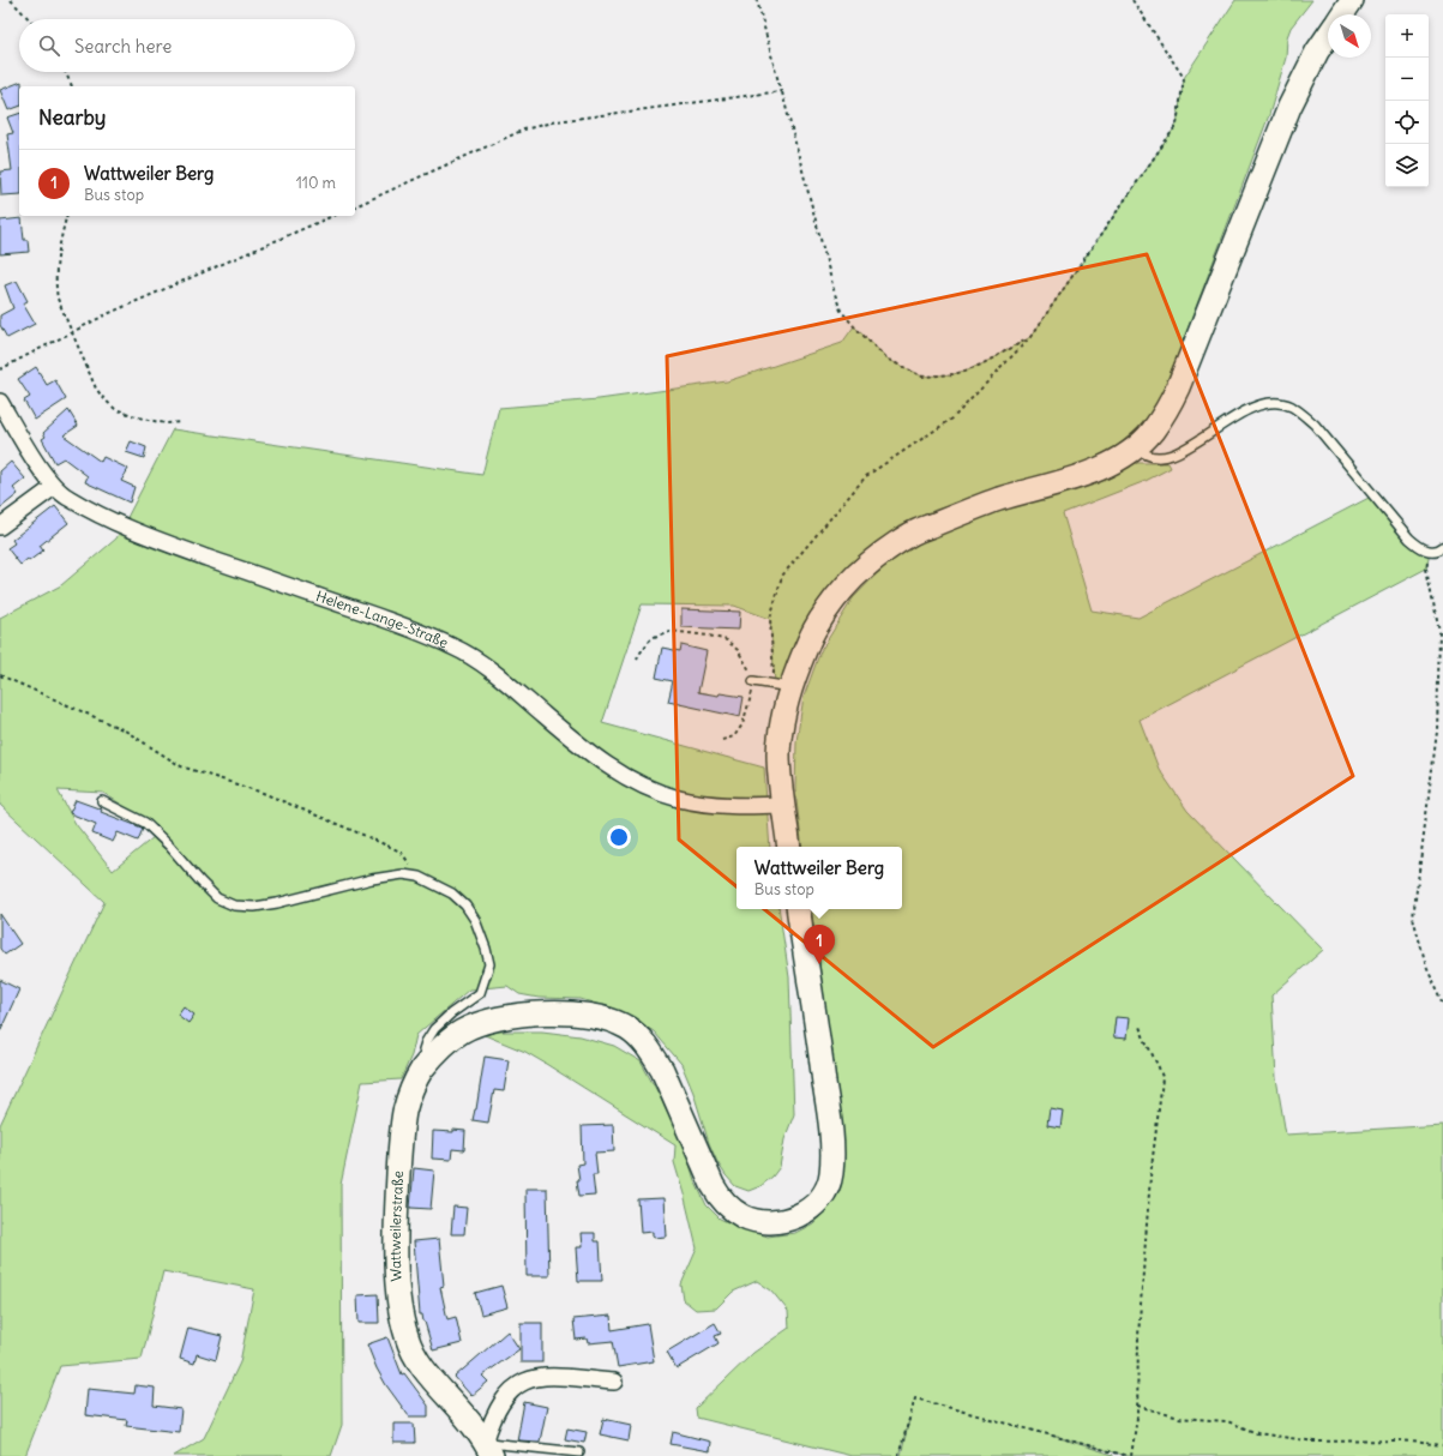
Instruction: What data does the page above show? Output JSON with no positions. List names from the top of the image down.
{
  "streets": {
    "street": ["Helene-Lange-Straße", "Wattweilerstraße"]
  },
  "north": "bottom right",
  "page": {
    "map_buttons": ["+", "−"],
    "search": "Search here",
    "heading": "Nearby",
    "list": [
      {
        "mark": "1",
        "name": "Wattweiler Berg",
        "note": "Bus stop",
        "value": "110 m"
      }
    ],
    "popup": ["Wattweiler Berg", "Bus stop"],
    "pins": "1"
  }
}
